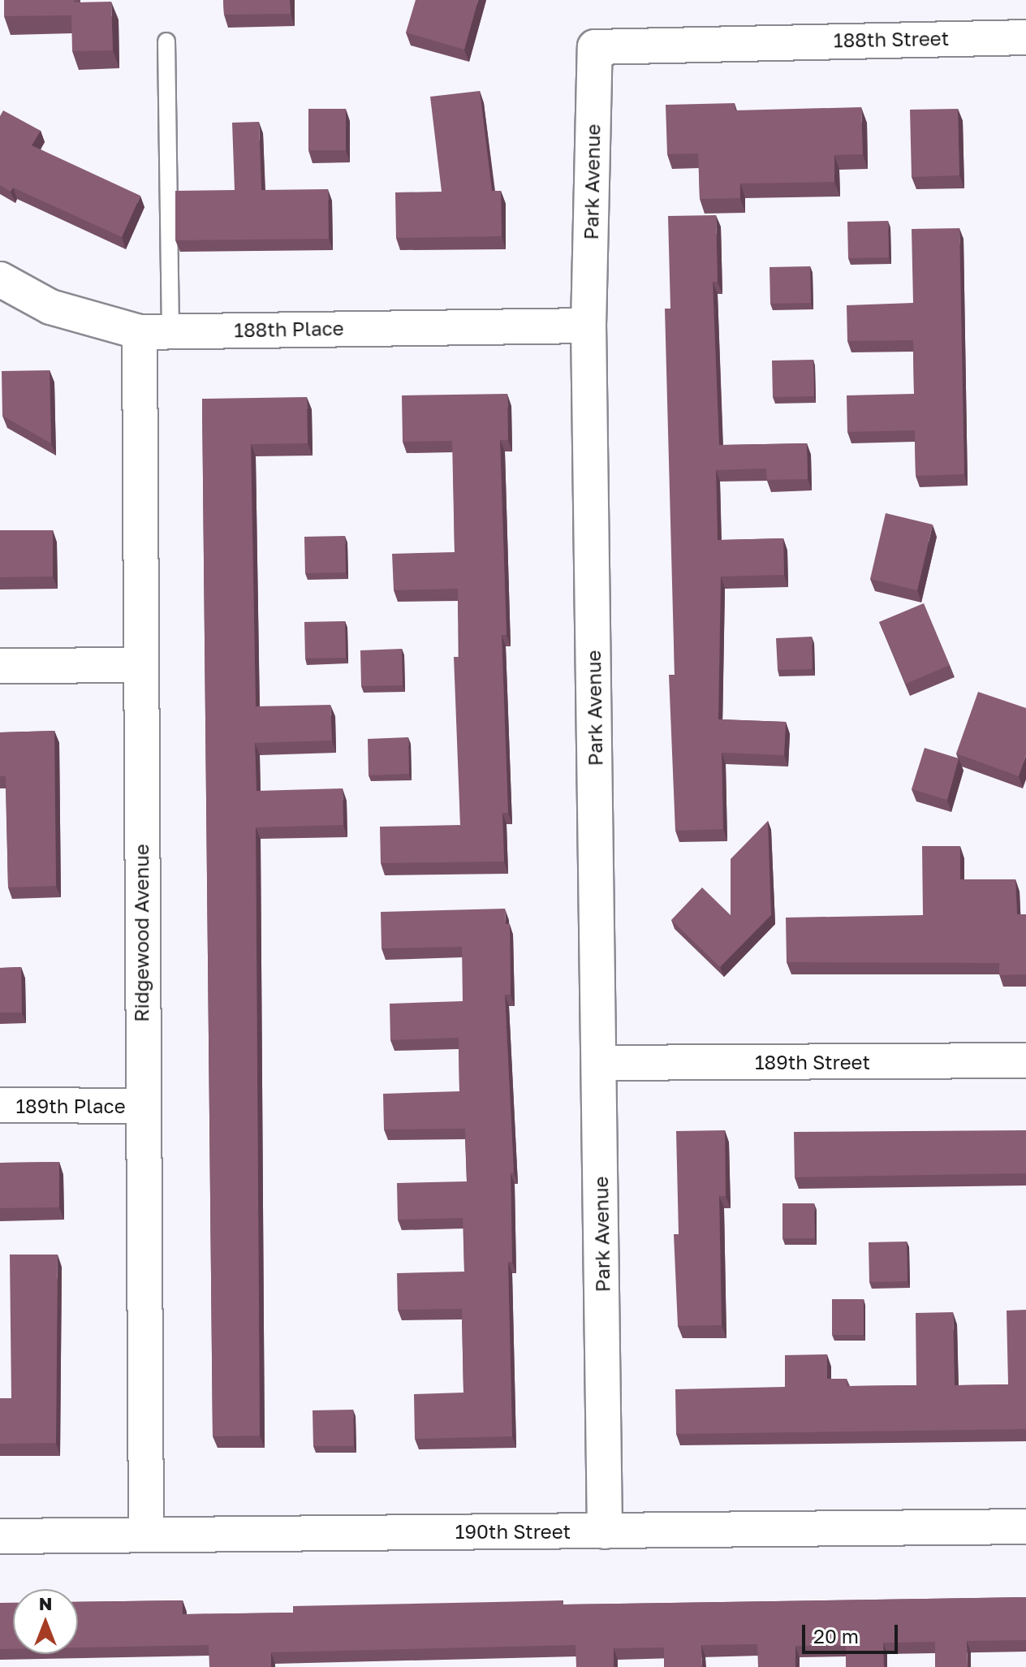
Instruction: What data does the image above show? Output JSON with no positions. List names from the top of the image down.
{
  "streets": {
    "street": [
      "188th Street",
      "Park Avenue",
      "188th Place",
      "Ridgewood Avenue",
      "189th Street",
      "189th Place",
      "190th Street"
    ]
  },
  "crossings": [
    ["188th Street", "Park Avenue"],
    ["Park Avenue", "188th Place"],
    ["Park Avenue", "189th Street"],
    ["Park Avenue", "190th Street"],
    ["188th Place", "Ridgewood Avenue"],
    ["Ridgewood Avenue", "189th Place"],
    ["Ridgewood Avenue", "190th Street"]
  ],
  "scale_bar": "20 m",
  "north": "top"
}
